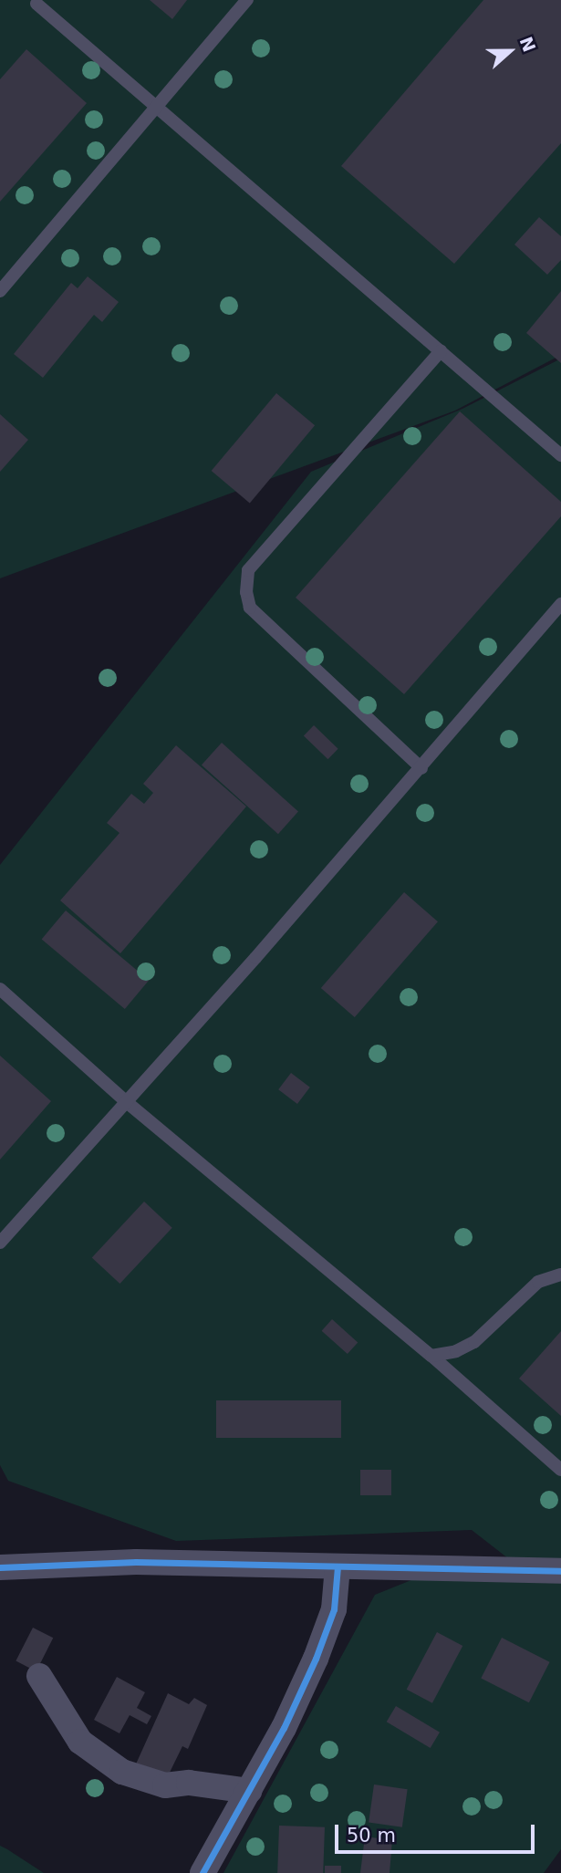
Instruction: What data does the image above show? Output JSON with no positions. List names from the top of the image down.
{
  "scale_bar": "50 m",
  "north": "right"
}
